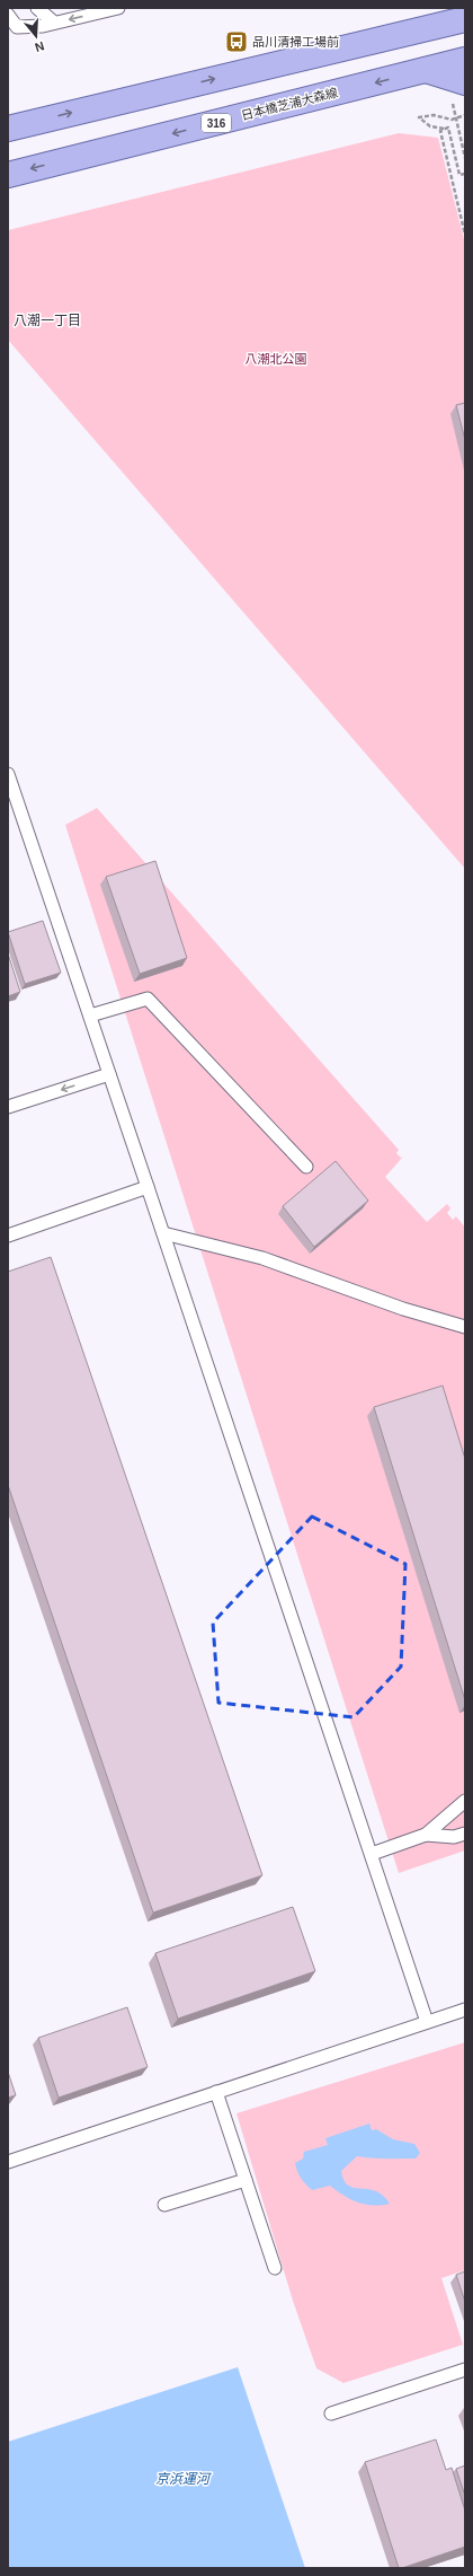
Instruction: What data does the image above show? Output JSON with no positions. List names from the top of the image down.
{
  "streets": {
    "main road": ["日本橋芝浦大森線", "316"]
  },
  "districts": ["八潮一丁目"],
  "water": ["京浜運河"],
  "parks": ["八潮北公園"],
  "places": {
    "bus stop": ["品川清掃工場前"]
  },
  "north": "bottom"
}
